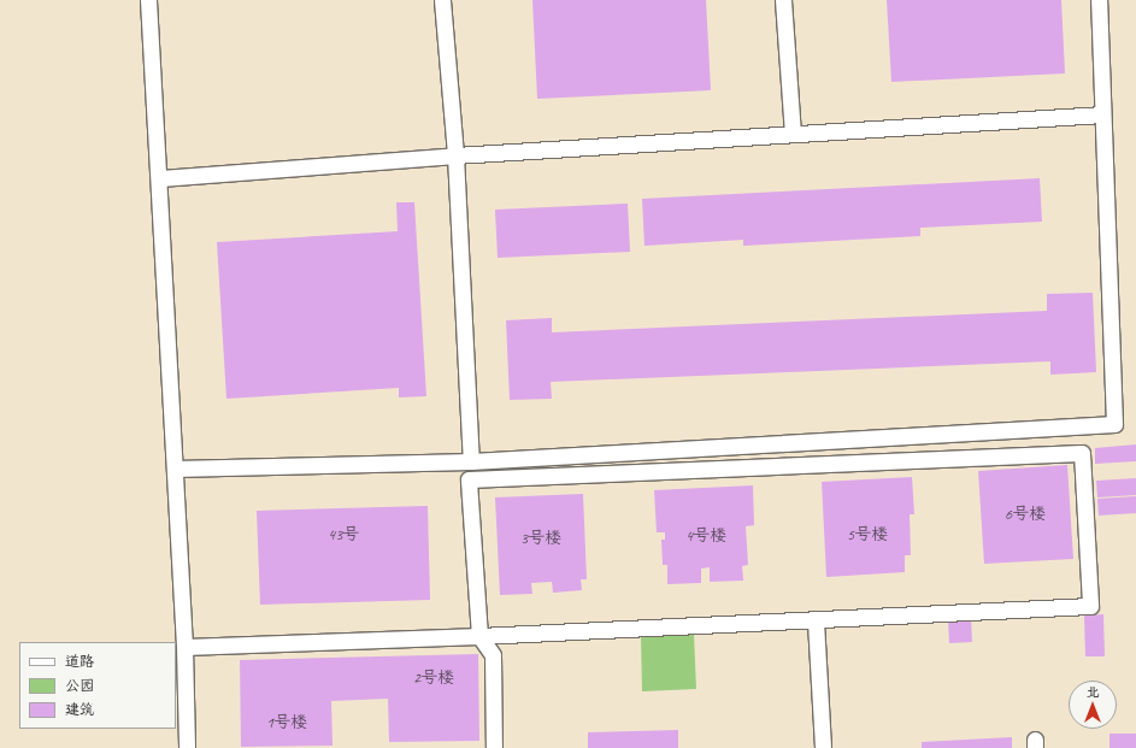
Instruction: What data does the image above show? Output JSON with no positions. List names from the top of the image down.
{
  "house_numbers": [
    "6号楼",
    "43号",
    "5号楼",
    "4号楼",
    "3号楼",
    "2号楼",
    "1号楼"
  ],
  "legend": ["道路", "公园", "建筑"],
  "north": "top"
}
